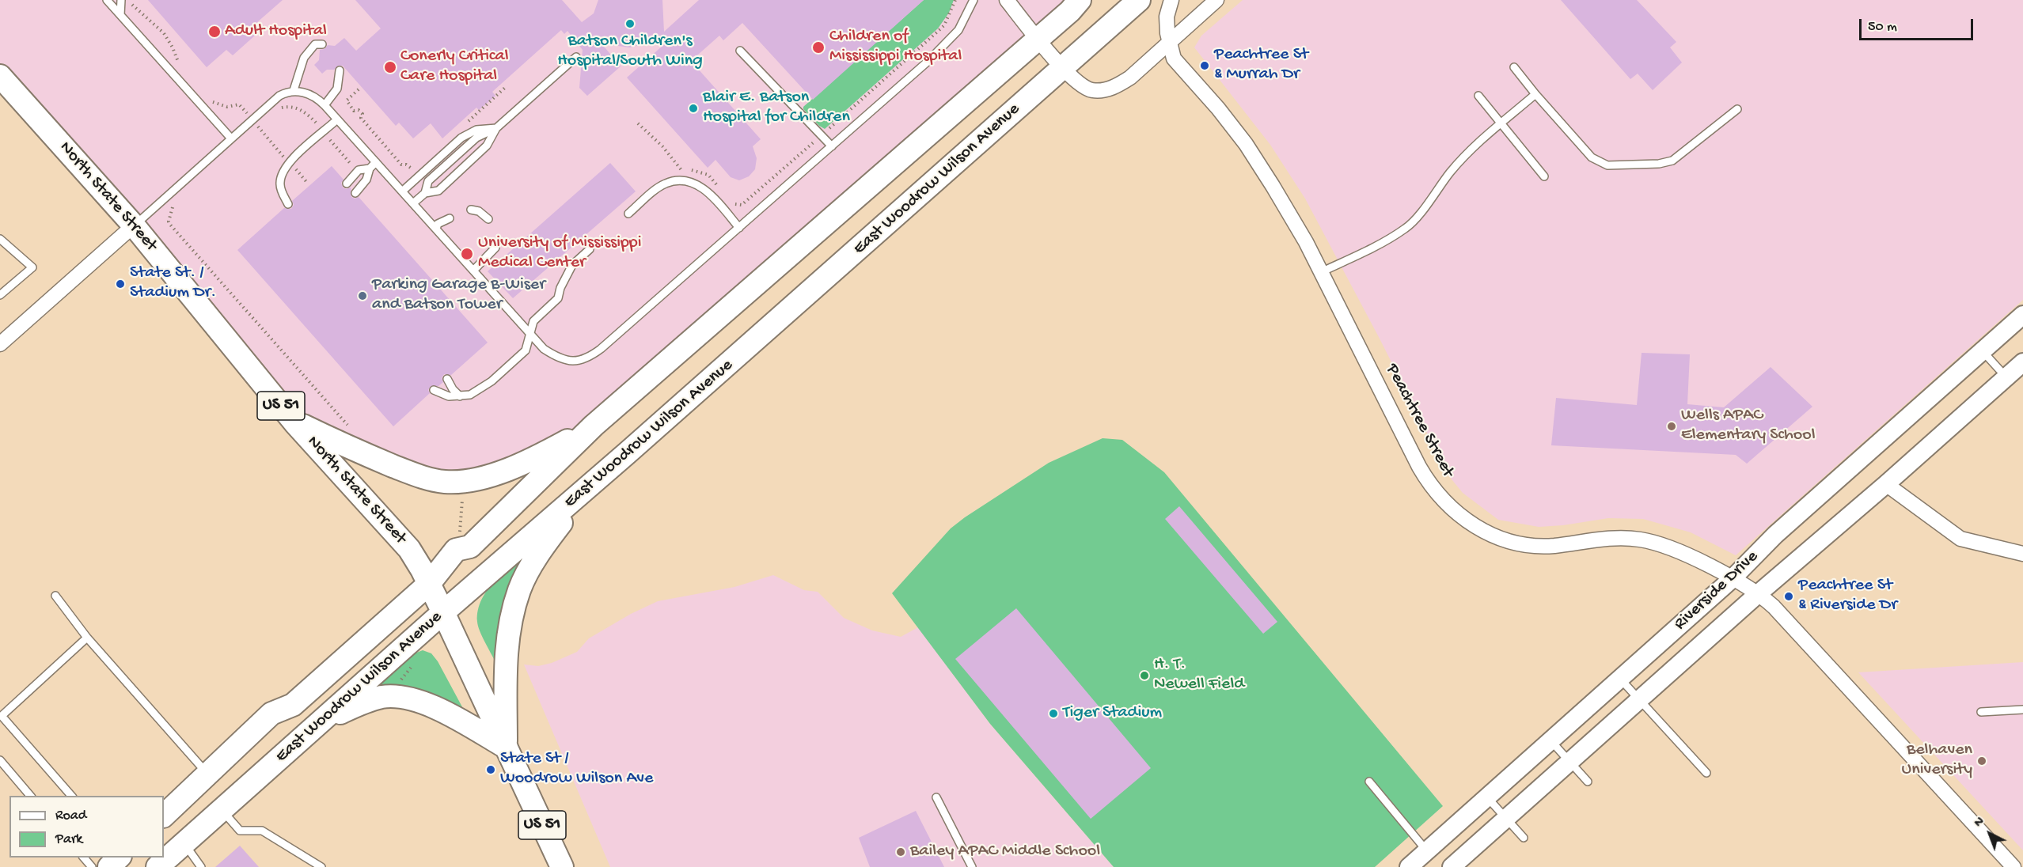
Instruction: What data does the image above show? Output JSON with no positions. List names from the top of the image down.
{
  "streets": {
    "main road": ["East Woodrow Wilson Avenue", "North State Street", "US 51"],
    "street": ["Peachtree Street", "Riverside Drive"]
  },
  "crossings": [
    ["East Woodrow Wilson Avenue", "North State Street"],
    ["Peachtree Street", "Riverside Drive"]
  ],
  "places": [
    "Batson Children's Hospital/South Wing",
    "Adult Hospital",
    "Children of Mississippi Hospital",
    "Peachtree St & Murrah Dr",
    "Conerly Critical Care Hospital",
    "Blair E. Batson Hospital for Children",
    "University of Mississippi Medical Center",
    "State St. / Stadium Dr.",
    "Parking Garage B-Wiser and Batson Tower",
    "Wells APAC Elementary School",
    "Peachtree St & Riverside Dr",
    "H. T. Newell Field",
    "Tiger Stadium",
    "Belhaven University",
    "State St / Woodrow Wilson Ave",
    "Bailey APAC Middle School"
  ],
  "legend": ["Road", "Park"],
  "scale_bar": "50 m",
  "north": "top left"
}
